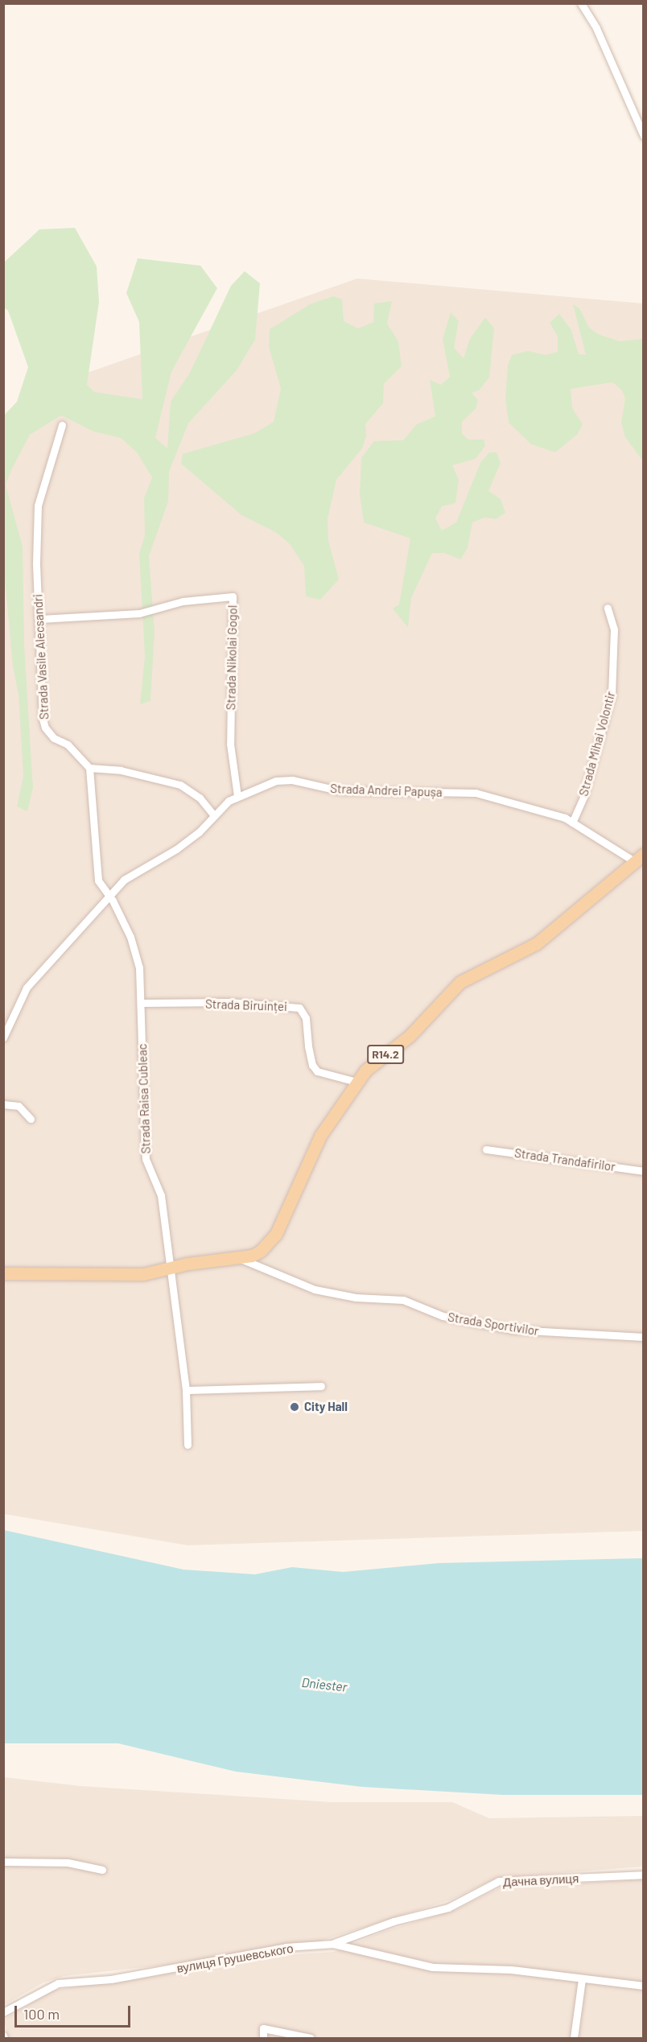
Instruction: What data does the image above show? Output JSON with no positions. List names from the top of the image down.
{
  "streets": {
    "main road": ["R14.2"],
    "street": [
      "Strada Vasile Alecsandri",
      "Strada Nikolai Gogol",
      "Strada Mihai Volontir",
      "Strada Andrei Papușa",
      "Strada Biruinței",
      "Strada Raisa Cubleac",
      "Strada Trandafirilor",
      "Strada Sportivilor",
      "Дачна вулиця",
      "вулиця Грушевського"
    ]
  },
  "crossings": [
    ["Strada Vasile Alecsandri", "Strada Nikolai Gogol"],
    ["Strada Nikolai Gogol", "Strada Andrei Papușa"],
    ["Strada Mihai Volontir", "Strada Andrei Papușa"],
    ["Strada Andrei Papușa", "R14.2"],
    ["Strada Andrei Papușa", "Strada Raisa Cubleac"],
    ["Strada Biruinței", "R14.2"],
    ["Strada Biruinței", "Strada Raisa Cubleac"],
    ["R14.2", "Strada Raisa Cubleac"],
    ["R14.2", "Strada Sportivilor"],
    ["Дачна вулиця", "вулиця Грушевського"]
  ],
  "water": ["Dniester"],
  "places": ["City Hall"],
  "scale_bar": "100 m"
}
